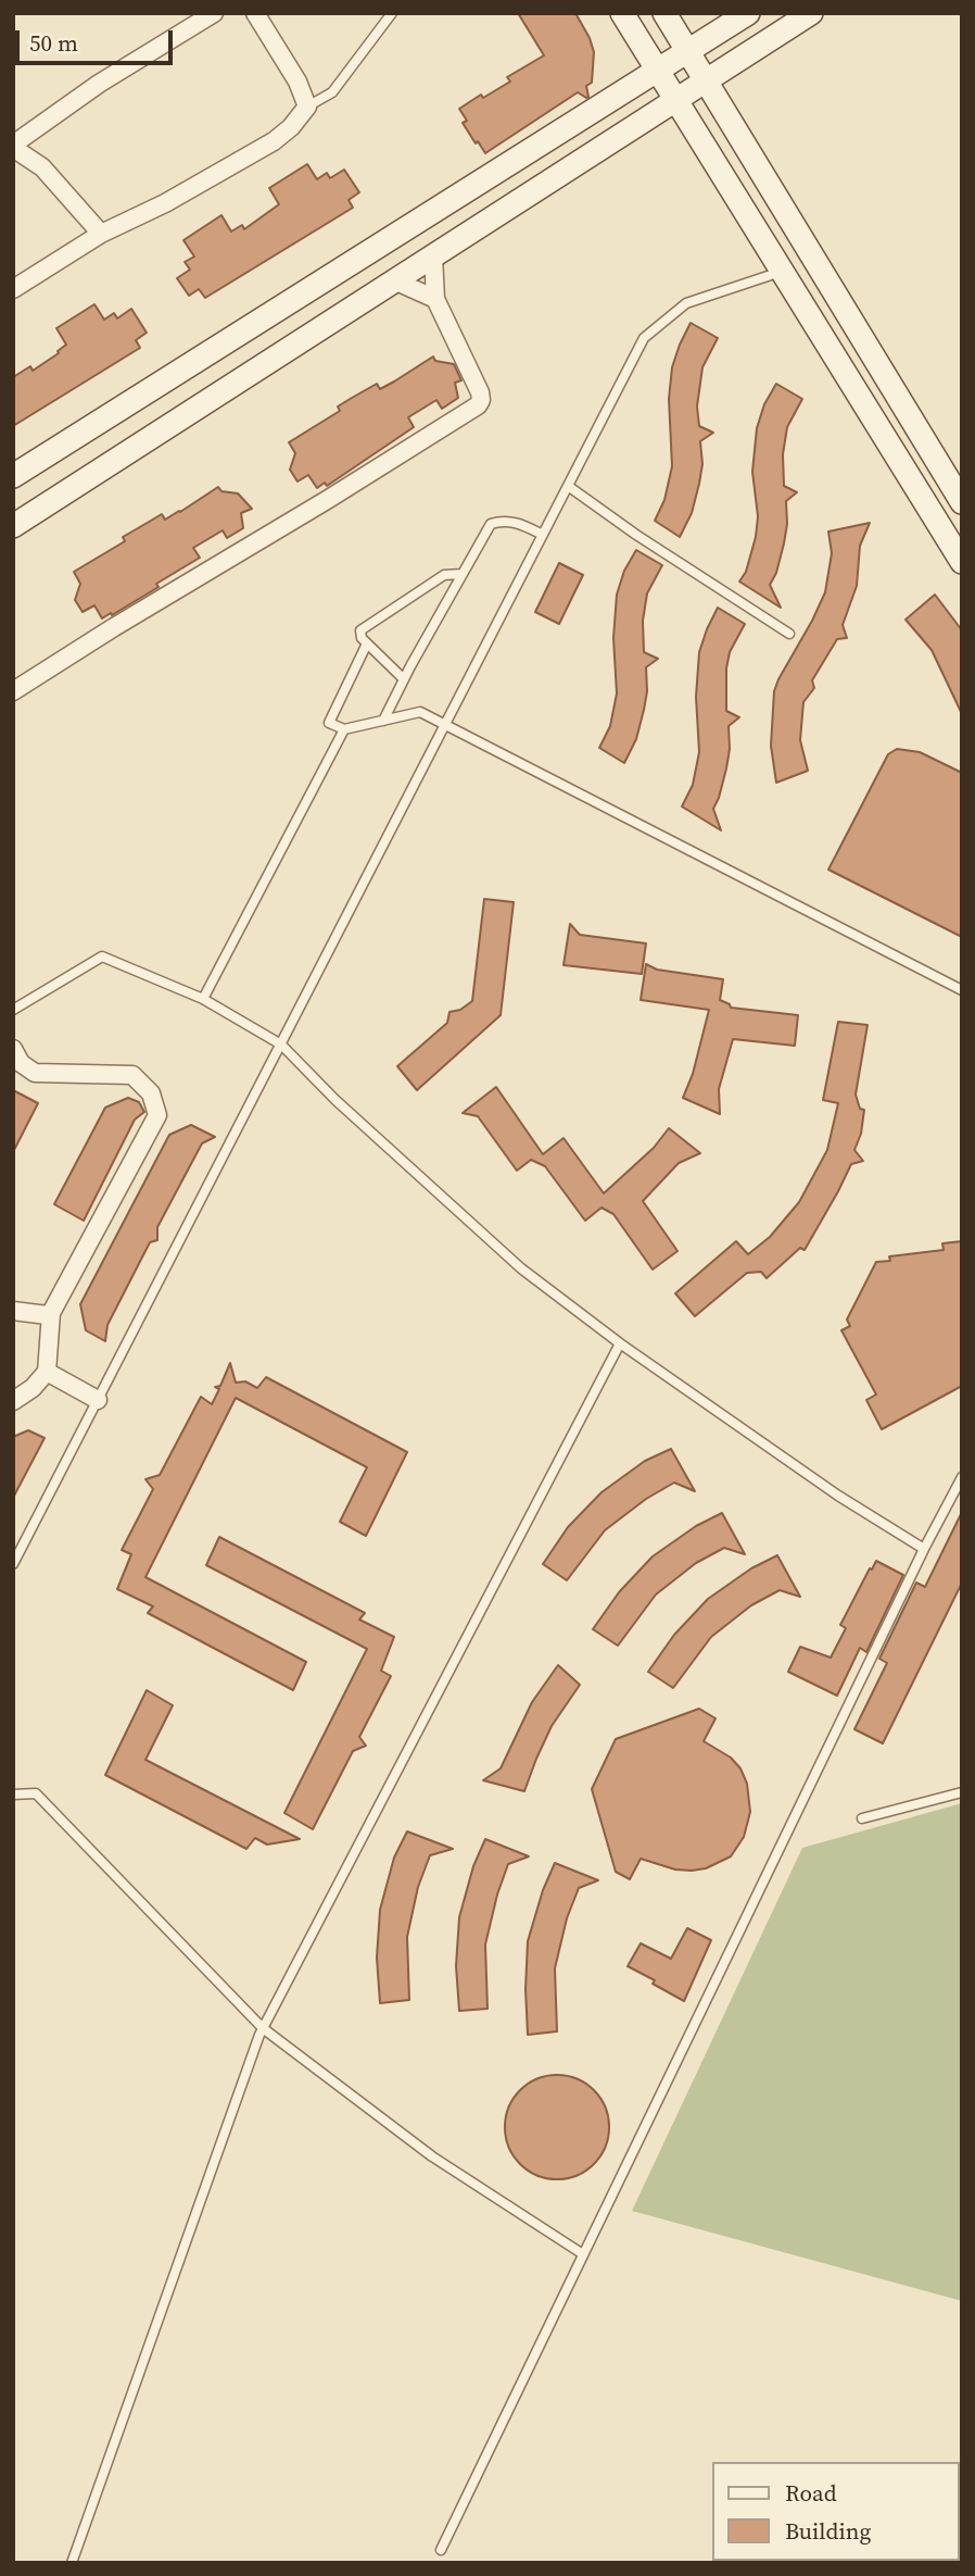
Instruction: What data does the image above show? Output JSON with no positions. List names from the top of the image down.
{
  "legend": ["Road", "Building"],
  "scale_bar": "50 m"
}
